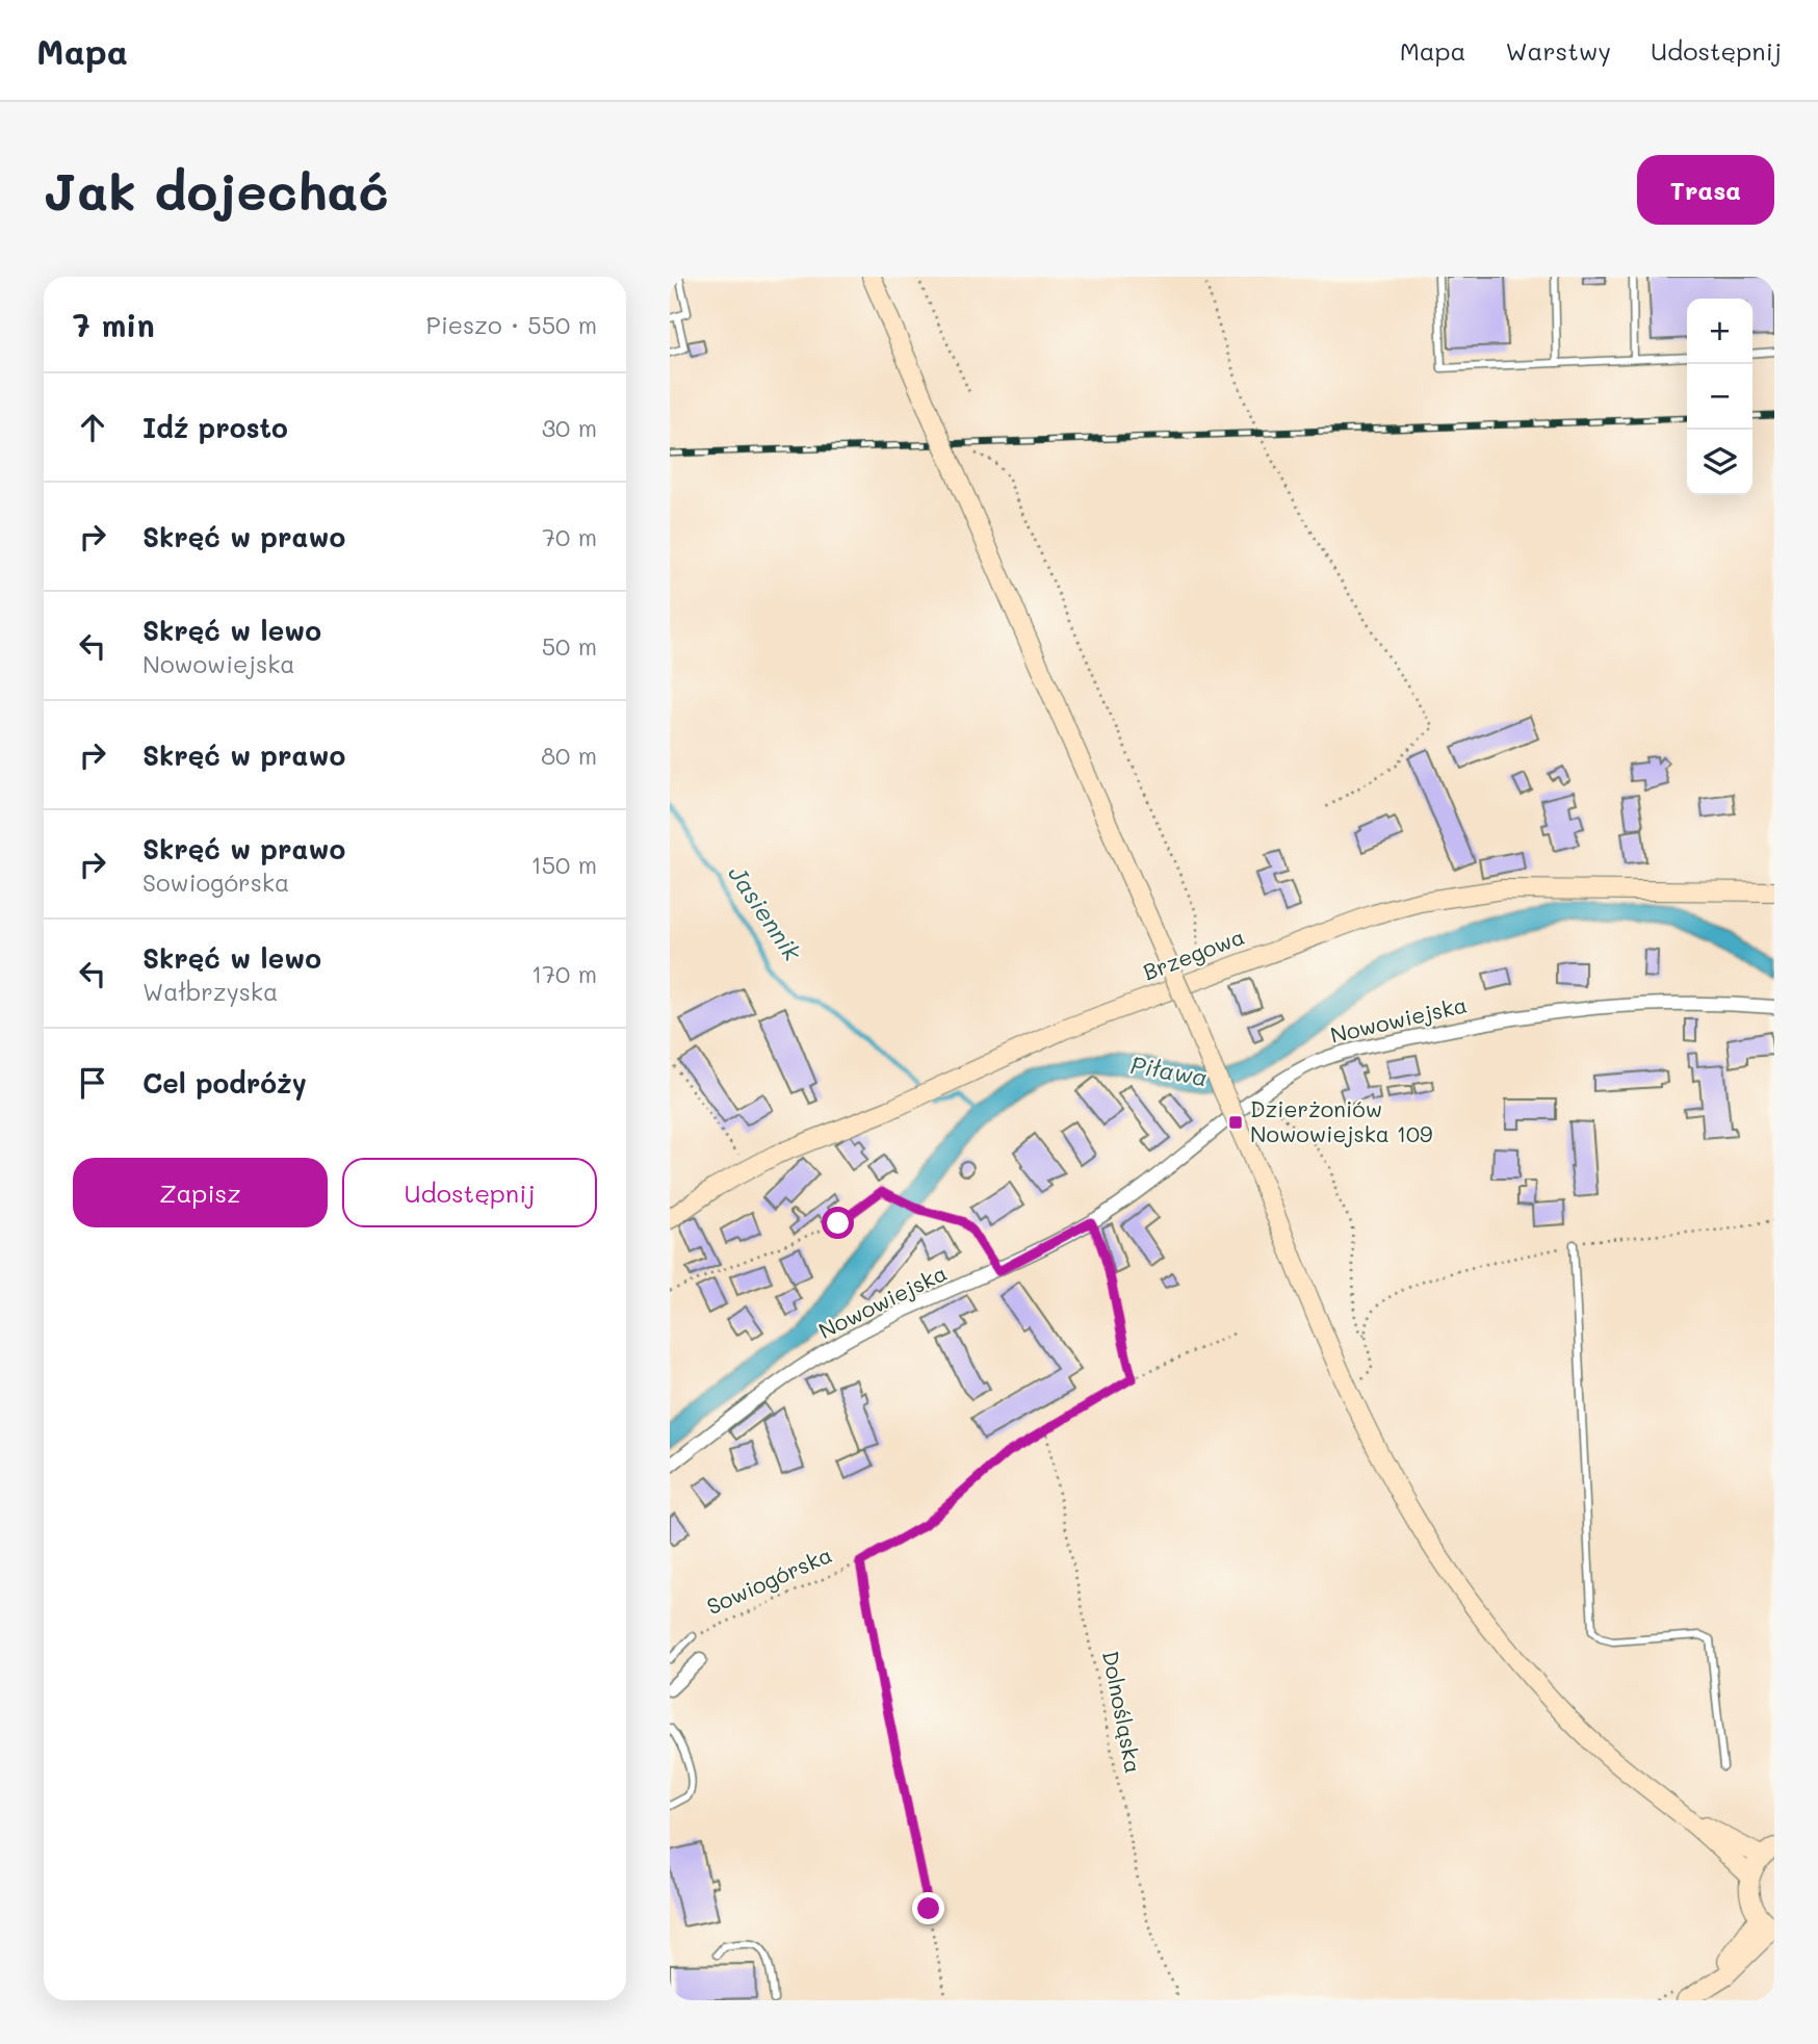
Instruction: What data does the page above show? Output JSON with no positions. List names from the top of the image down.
{
  "streets": {
    "main road": ["Brzegowa"],
    "street": ["Nowowiejska"],
    "path": ["Sowiogórska", "Dolnośląska"]
  },
  "crossings": [
    ["Sowiogórska", "Dolnośląska"]
  ],
  "water": ["Jasiennik", "Piława"],
  "places": {
    "transit": ["Dzierżoniów Nowowiejska 109"]
  },
  "page": {
    "header": "Mapa",
    "nav": ["Mapa", "Warstwy", "Udostępnij"],
    "buttons": [
      "Trasa",
      ["Zapisz", "Udostępnij"]
    ],
    "title": "Jak dojechać",
    "heading": ["7 min", "Pieszo · 550 m"],
    "map_buttons": ["+", "−"],
    "list": [
      ["Idź prosto", "30 m"],
      ["Skręć w prawo", "70 m"],
      ["Skręć w lewo", "Nowowiejska", "50 m"],
      ["Skręć w prawo", "80 m"],
      ["Skręć w prawo", "Sowiogórska", "150 m"],
      ["Skręć w lewo", "Wałbrzyska", "170 m"],
      "Cel podróży"
    ]
  }
}
